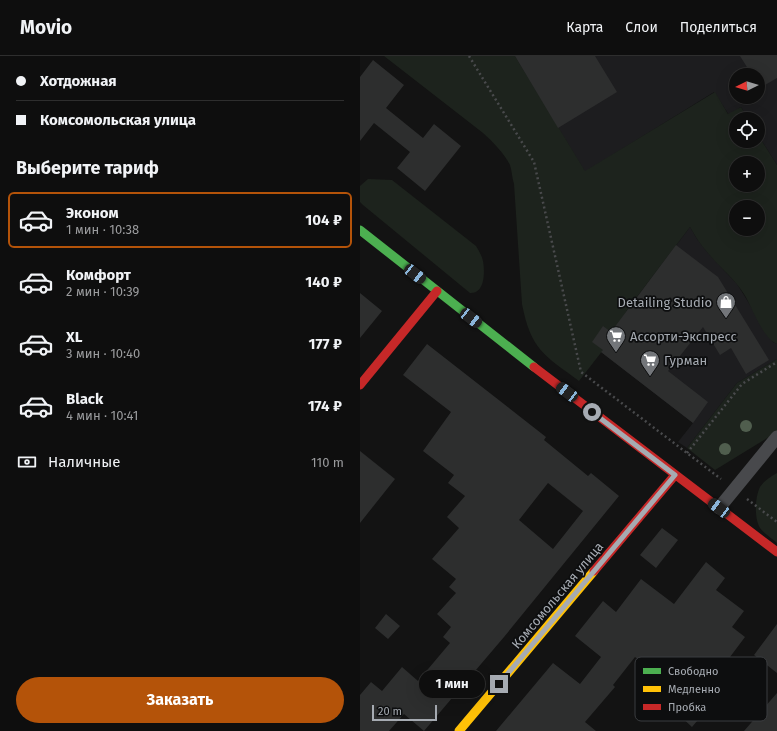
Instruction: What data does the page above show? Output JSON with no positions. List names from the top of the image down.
{
  "streets": {
    "main road": ["Комсомольская улица"]
  },
  "places": {
    "shop": ["Detailing Studio"],
    "supermarket": ["Ассорти-Экспресс", "Гурман"]
  },
  "legend": ["Свободно", "Медленно", "Пробка"],
  "scale_bar": "20 m",
  "north": "left",
  "page": {
    "header": "Movio",
    "nav": ["Карта", "Слои", "Поделиться"],
    "banner": ["Хотдожная", "Комсомольская улица"],
    "map_buttons": ["+", "−"],
    "heading": "Выберите тариф",
    "list": [
      {
        "name": "Эконом",
        "note": "1 мин · 10:38",
        "value": "104 ₽"
      },
      {
        "name": "Комфорт",
        "note": "2 мин · 10:39",
        "value": "140 ₽"
      },
      {
        "name": "XL",
        "note": "3 мин · 10:40",
        "value": "177 ₽"
      },
      {
        "name": "Black",
        "note": "4 мин · 10:41",
        "value": "174 ₽"
      }
    ],
    "pay": ["Наличные", "110 m"],
    "buttons": "Заказать",
    "bubble": "1 мин",
    "scale": "20 m"
  }
}
